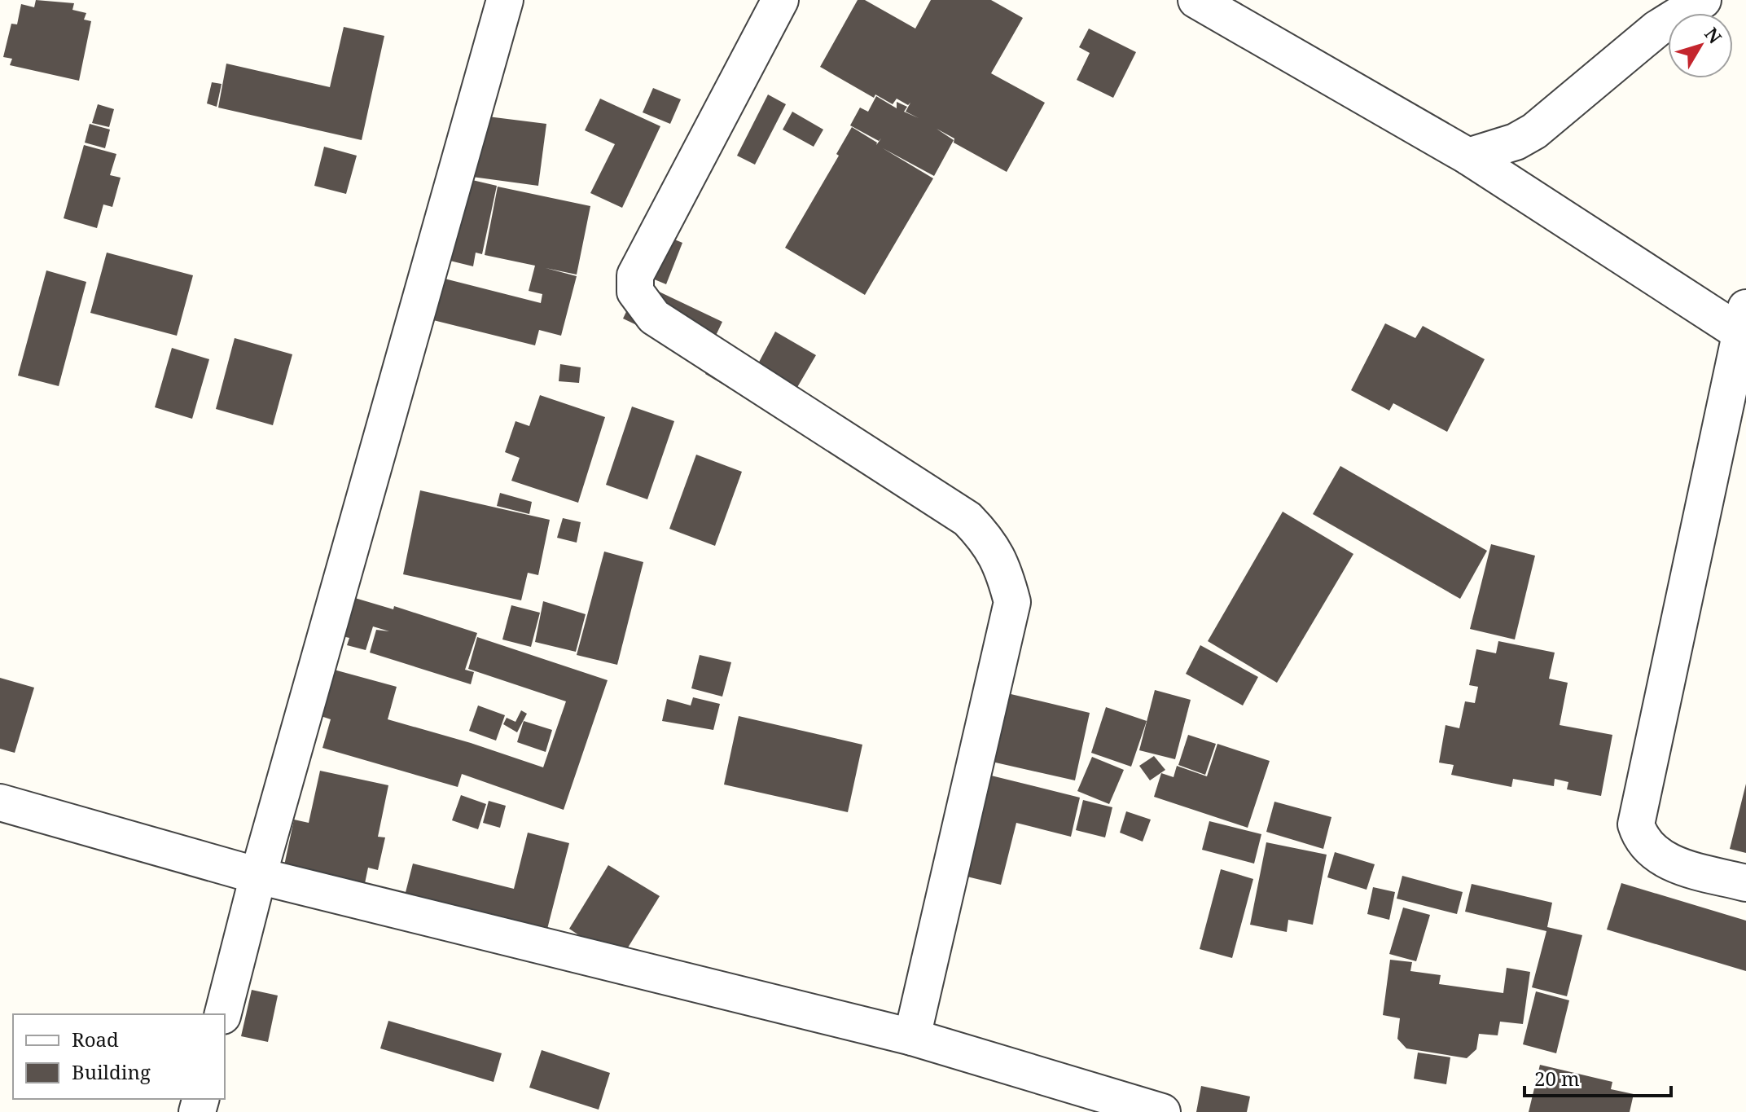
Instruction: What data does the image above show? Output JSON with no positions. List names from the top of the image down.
{
  "legend": ["Road", "Building"],
  "scale_bar": "20 m",
  "north": "top right"
}
